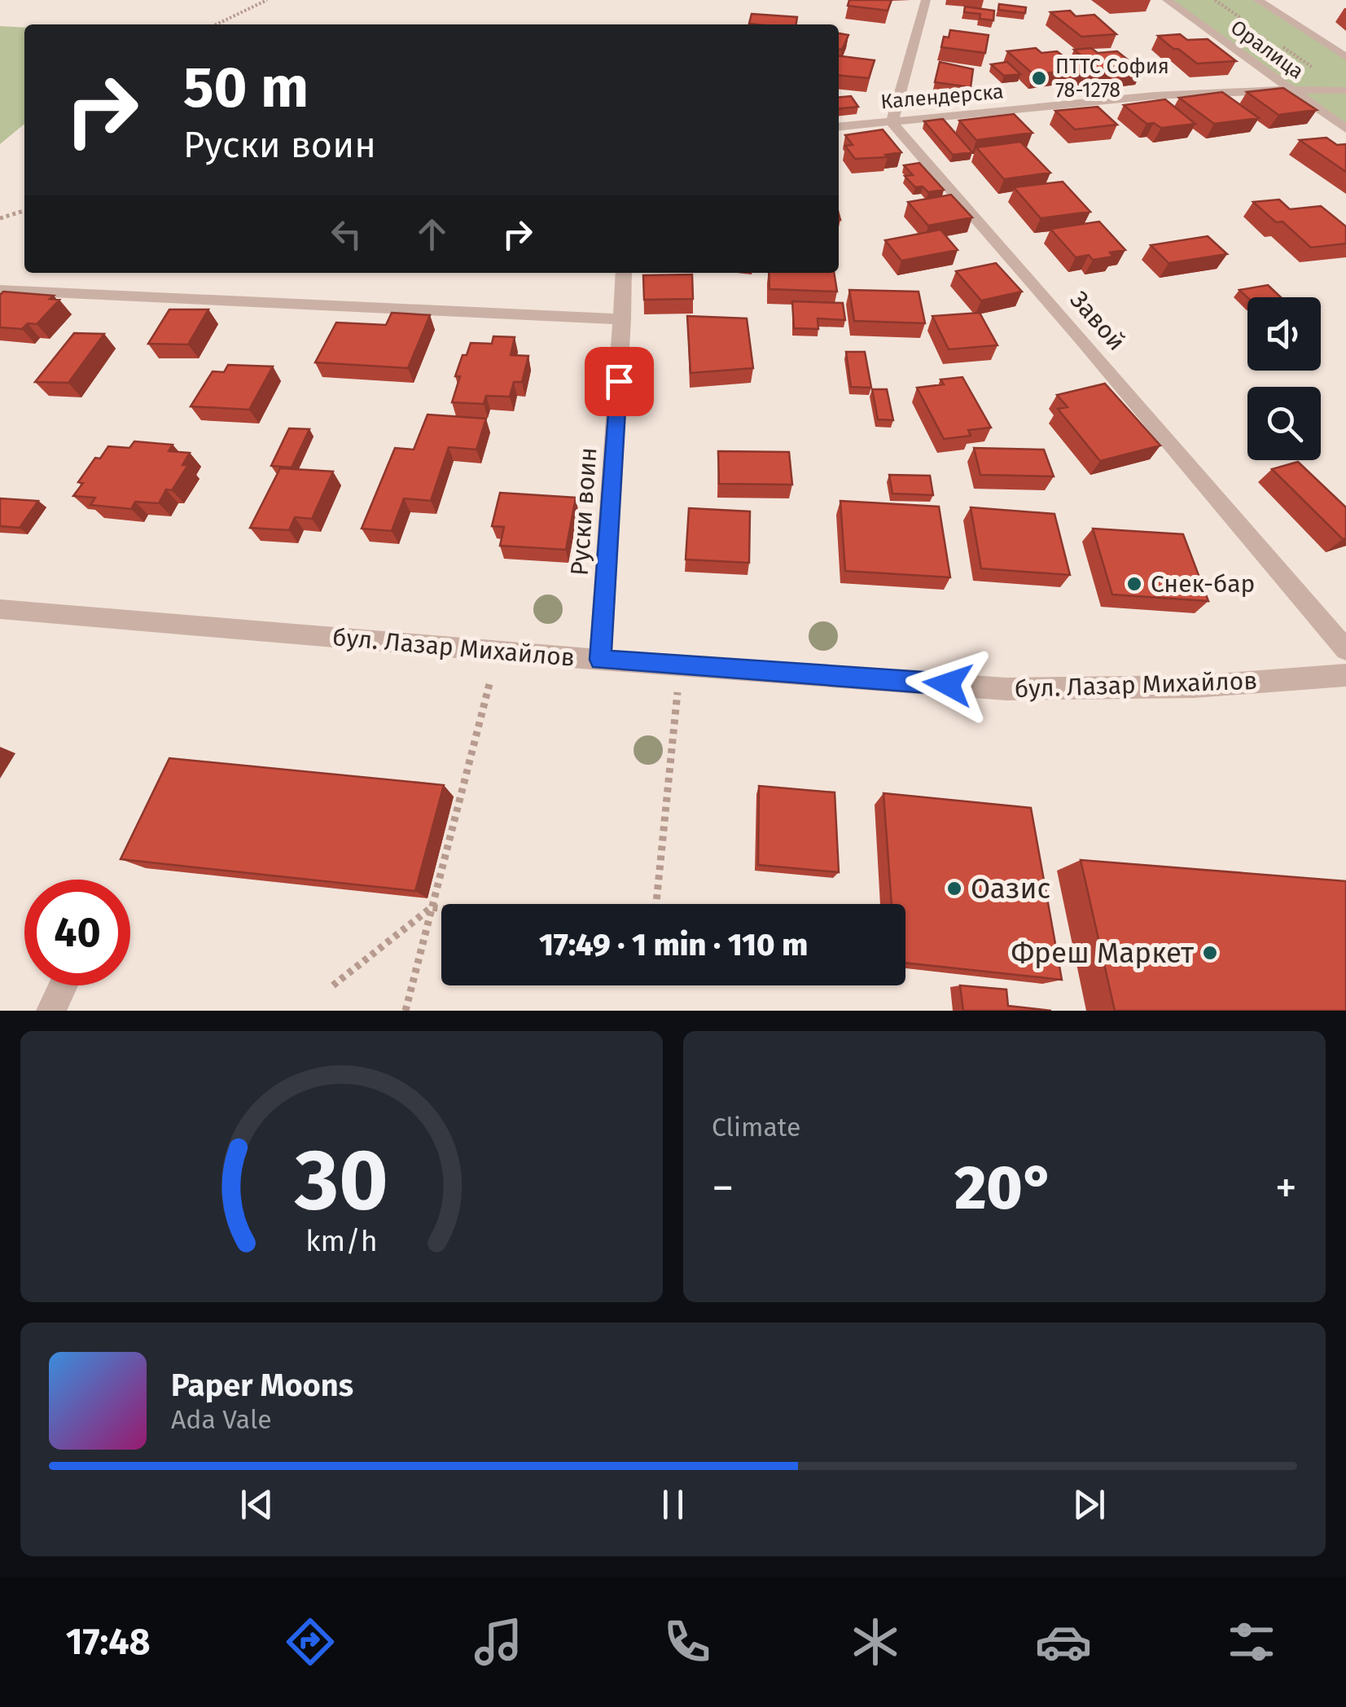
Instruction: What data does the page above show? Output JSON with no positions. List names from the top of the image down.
{
  "streets": {
    "street": [
      "Оралица",
      "Календерска",
      "Завой",
      "Руски воин",
      "бул. Лазар Михайлов"
    ]
  },
  "crossings": [
    ["Оралица", "Календерска"],
    ["Календерска", "Завой"],
    ["Руски воин", "бул. Лазар Михайлов"]
  ],
  "places": [
    "ПТТС София 78-1278",
    "Снек-бар",
    "Оазис",
    "Фреш Маркет"
  ],
  "page": {
    "turn": ["50 m", "Руски воин"],
    "limit": "40",
    "trip": "17:49 · 1 min · 110 m",
    "tile": "Climate",
    "heat": ["−", "20°", "+"],
    "song": ["Paper Moons", "Ada Vale"],
    "tabs": "17:48",
    "gauge": ["30", "km/h"]
  }
}
